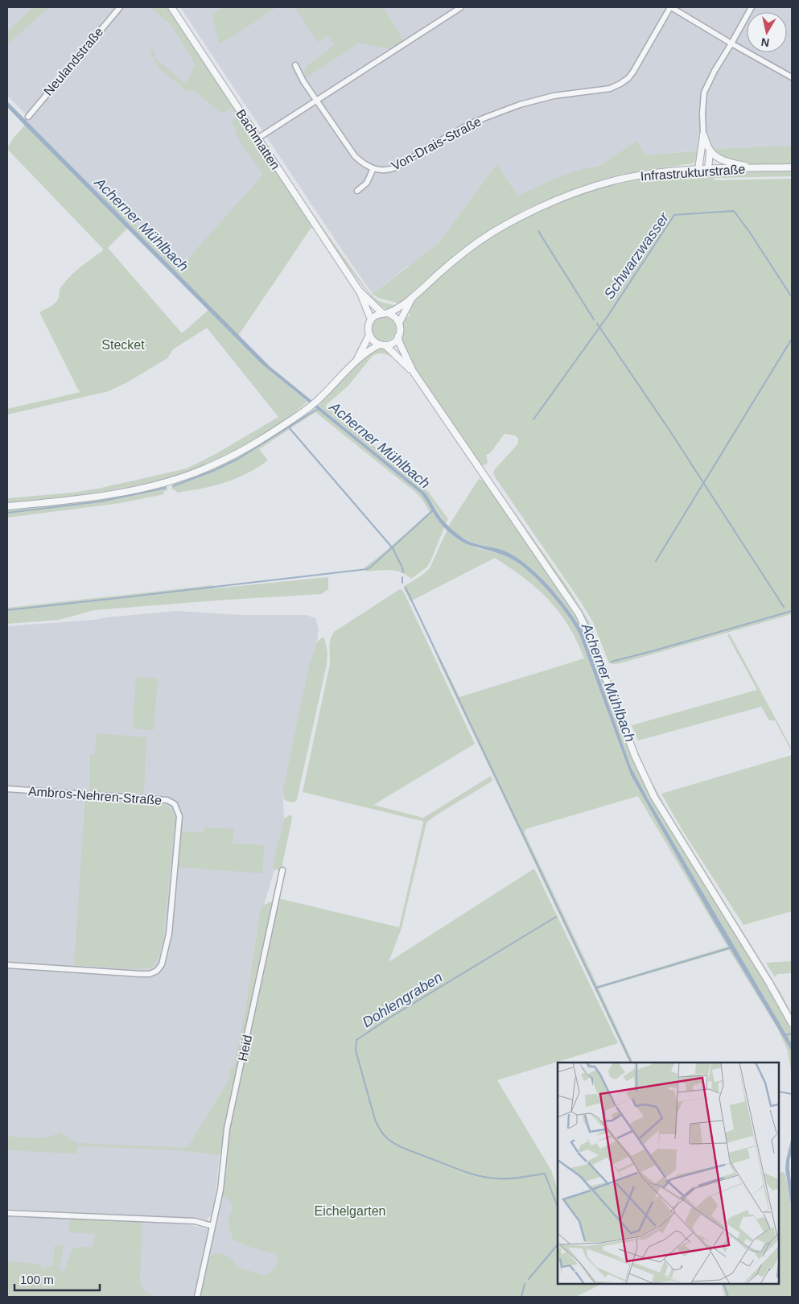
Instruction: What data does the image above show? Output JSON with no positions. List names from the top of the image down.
{
  "streets": {
    "street": [
      "Neulandstraße",
      "Bachmatten",
      "Von-Drais-Straße",
      "Infrastrukturstraße",
      "Ambros-Nehren-Straße",
      "Heid"
    ]
  },
  "water": ["Acherner Mühlbach", "Schwarzwasser", "Dohlengraben"],
  "parks": ["Stecket", "Eichelgarten"],
  "scale_bar": "100 m",
  "north": "bottom"
}
